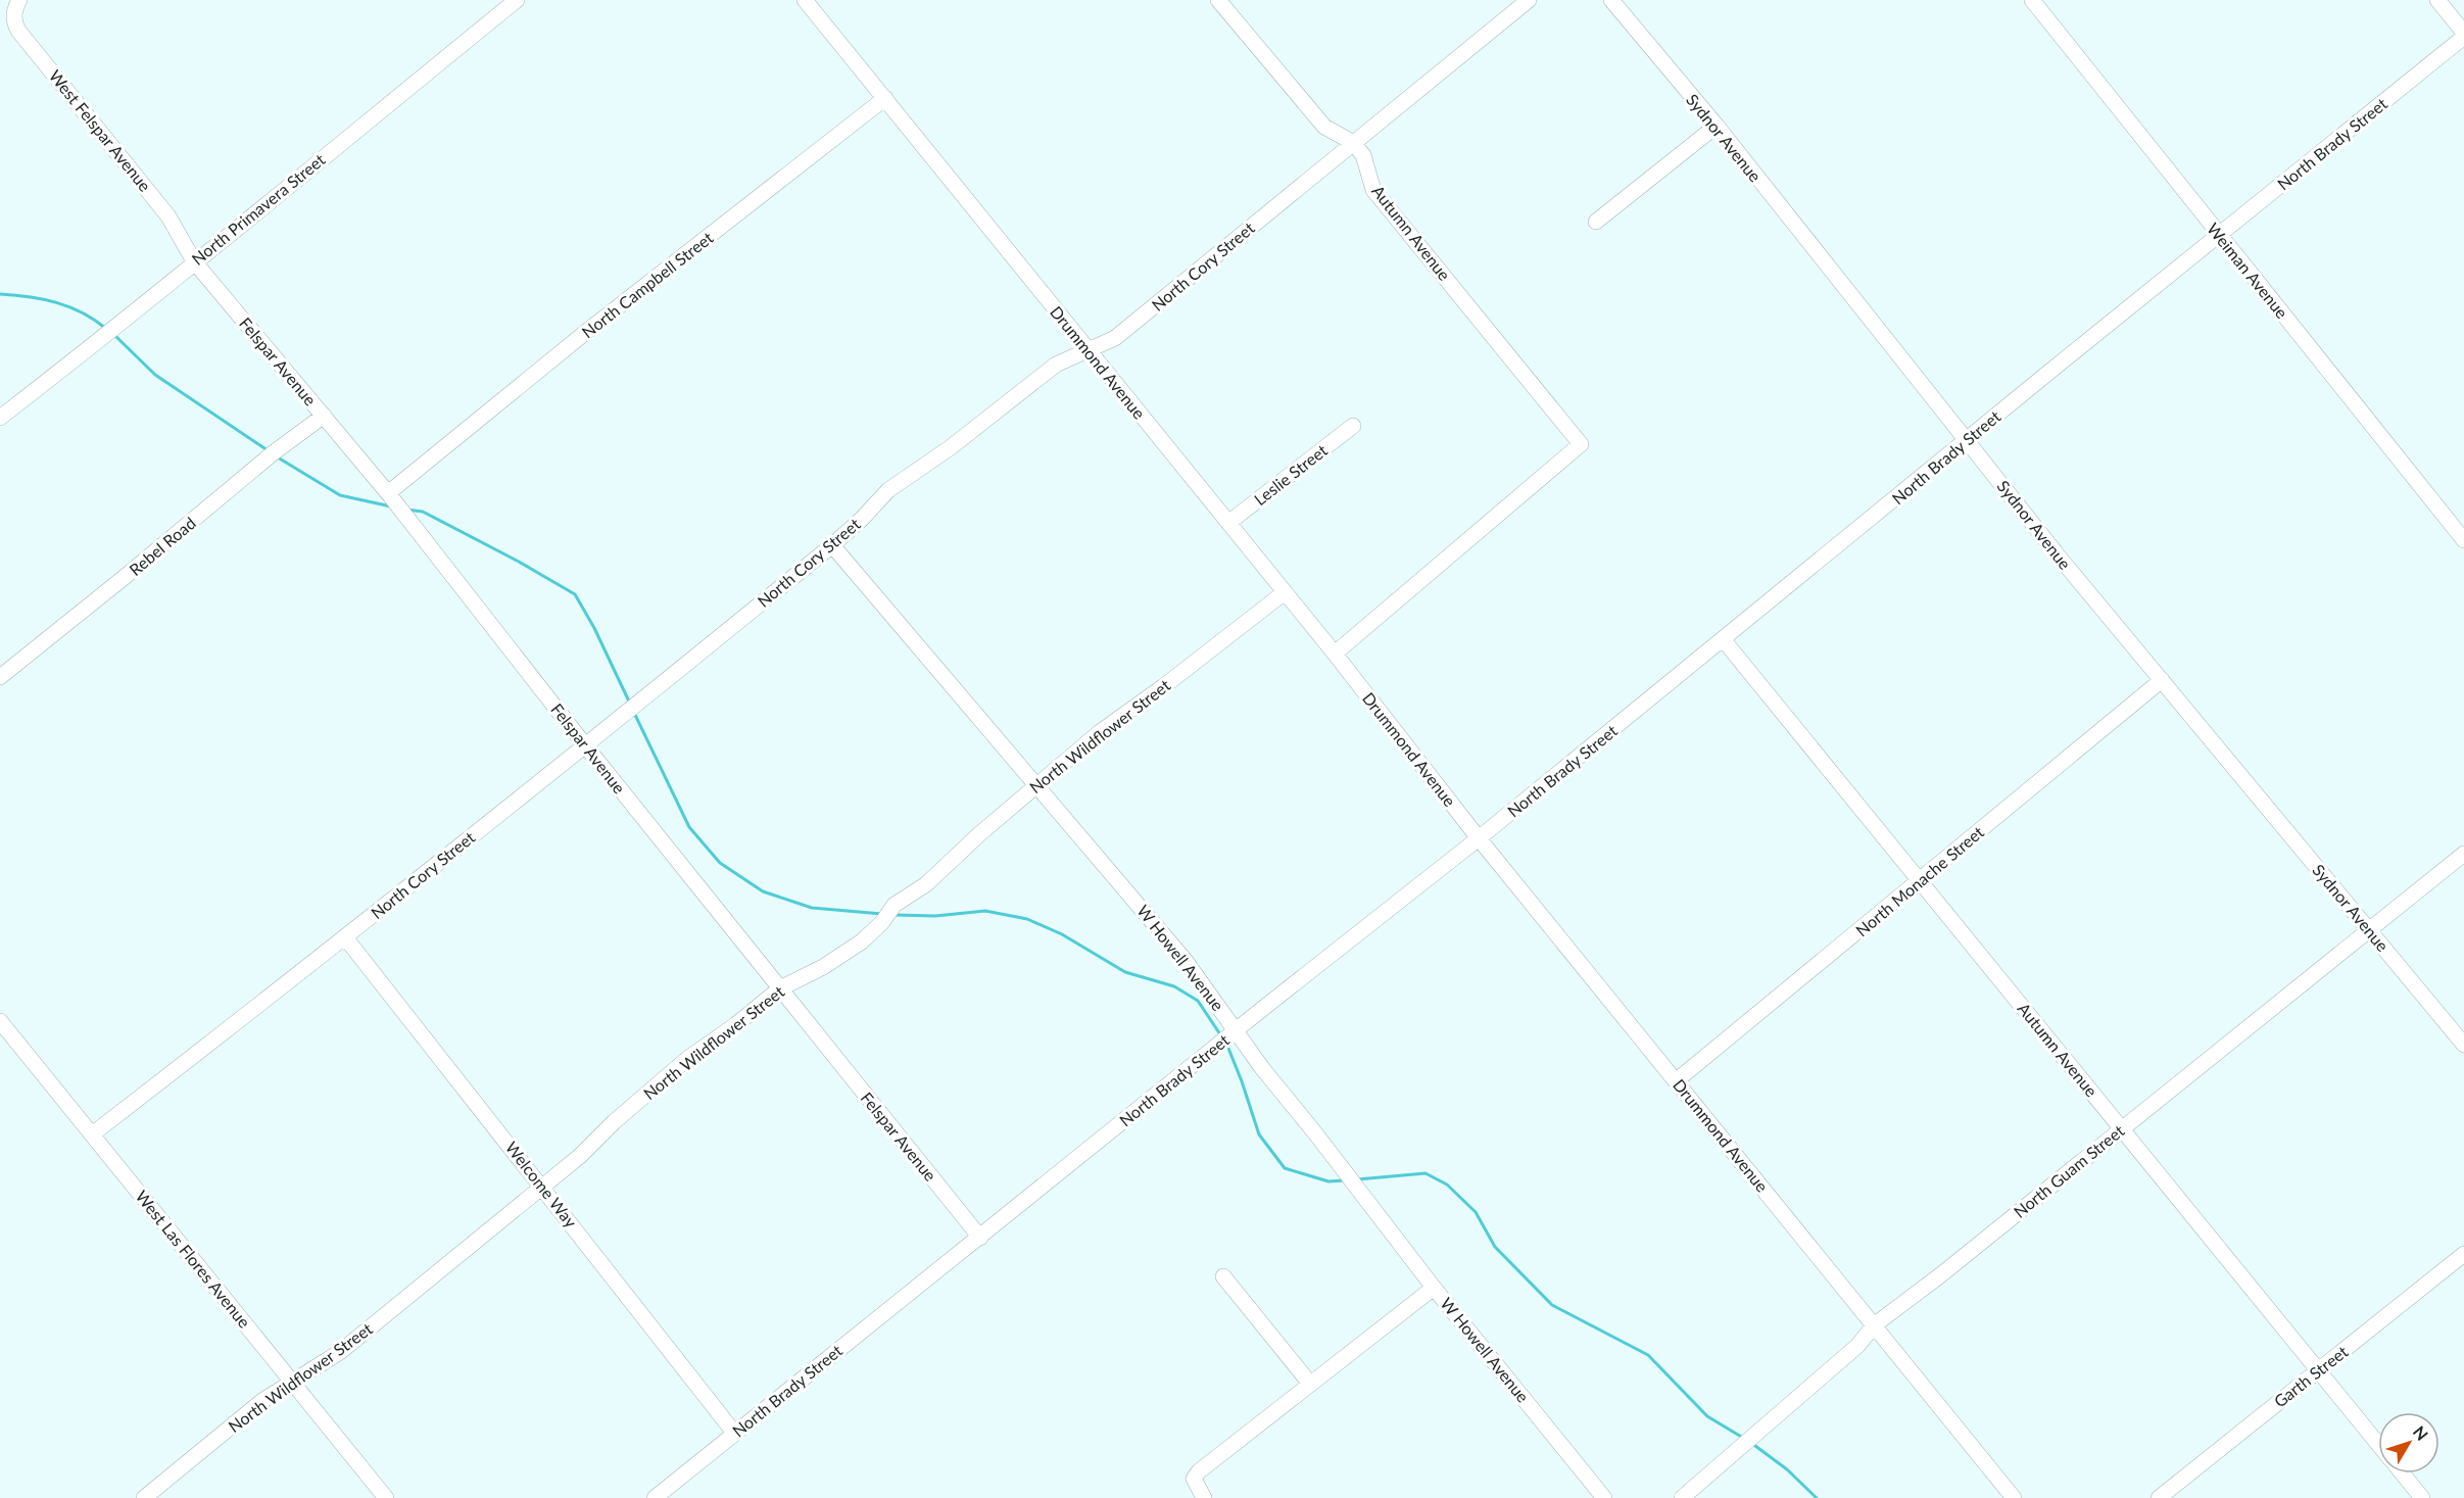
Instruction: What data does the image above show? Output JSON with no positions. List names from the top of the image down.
{
  "streets": {
    "street": [
      "West Felspar Avenue",
      "Sydnor Avenue",
      "North Brady Street",
      "North Primavera Street",
      "Autumn Avenue",
      "North Cory Street",
      "Weiman Avenue",
      "North Campbell Street",
      "Felspar Avenue",
      "Drummond Avenue",
      "Leslie Street",
      "Rebel Road",
      "North Wildflower Street",
      "North Monache Street",
      "W Howell Avenue",
      "North Guam Street",
      "Welcome Way",
      "West Las Flores Avenue",
      "Garth Street"
    ]
  },
  "crossings": [
    ["West Felspar Avenue", "North Primavera Street"],
    ["West Felspar Avenue", "Felspar Avenue"],
    ["Sydnor Avenue", "North Brady Street"],
    ["Sydnor Avenue", "North Monache Street"],
    ["Sydnor Avenue", "North Guam Street"],
    ["North Brady Street", "Autumn Avenue"],
    ["North Brady Street", "Weiman Avenue"],
    ["North Brady Street", "Felspar Avenue"],
    ["North Brady Street", "Drummond Avenue"],
    ["North Brady Street", "W Howell Avenue"],
    ["North Brady Street", "Welcome Way"],
    ["North Primavera Street", "Felspar Avenue"],
    ["Autumn Avenue", "North Cory Street"],
    ["Autumn Avenue", "Drummond Avenue"],
    ["Autumn Avenue", "North Monache Street"],
    ["Autumn Avenue", "North Guam Street"],
    ["Autumn Avenue", "Garth Street"],
    ["North Cory Street", "Felspar Avenue"],
    ["North Cory Street", "Drummond Avenue"],
    ["North Cory Street", "W Howell Avenue"],
    ["North Cory Street", "Welcome Way"],
    ["North Cory Street", "West Las Flores Avenue"],
    ["North Campbell Street", "Felspar Avenue"],
    ["North Campbell Street", "Drummond Avenue"],
    ["Felspar Avenue", "Rebel Road"],
    ["Felspar Avenue", "North Wildflower Street"],
    ["Drummond Avenue", "Leslie Street"],
    ["Drummond Avenue", "North Wildflower Street"],
    ["Drummond Avenue", "North Monache Street"],
    ["Drummond Avenue", "North Guam Street"],
    ["North Wildflower Street", "W Howell Avenue"],
    ["North Wildflower Street", "Welcome Way"],
    ["North Wildflower Street", "West Las Flores Avenue"]
  ],
  "north": "top right"
}
